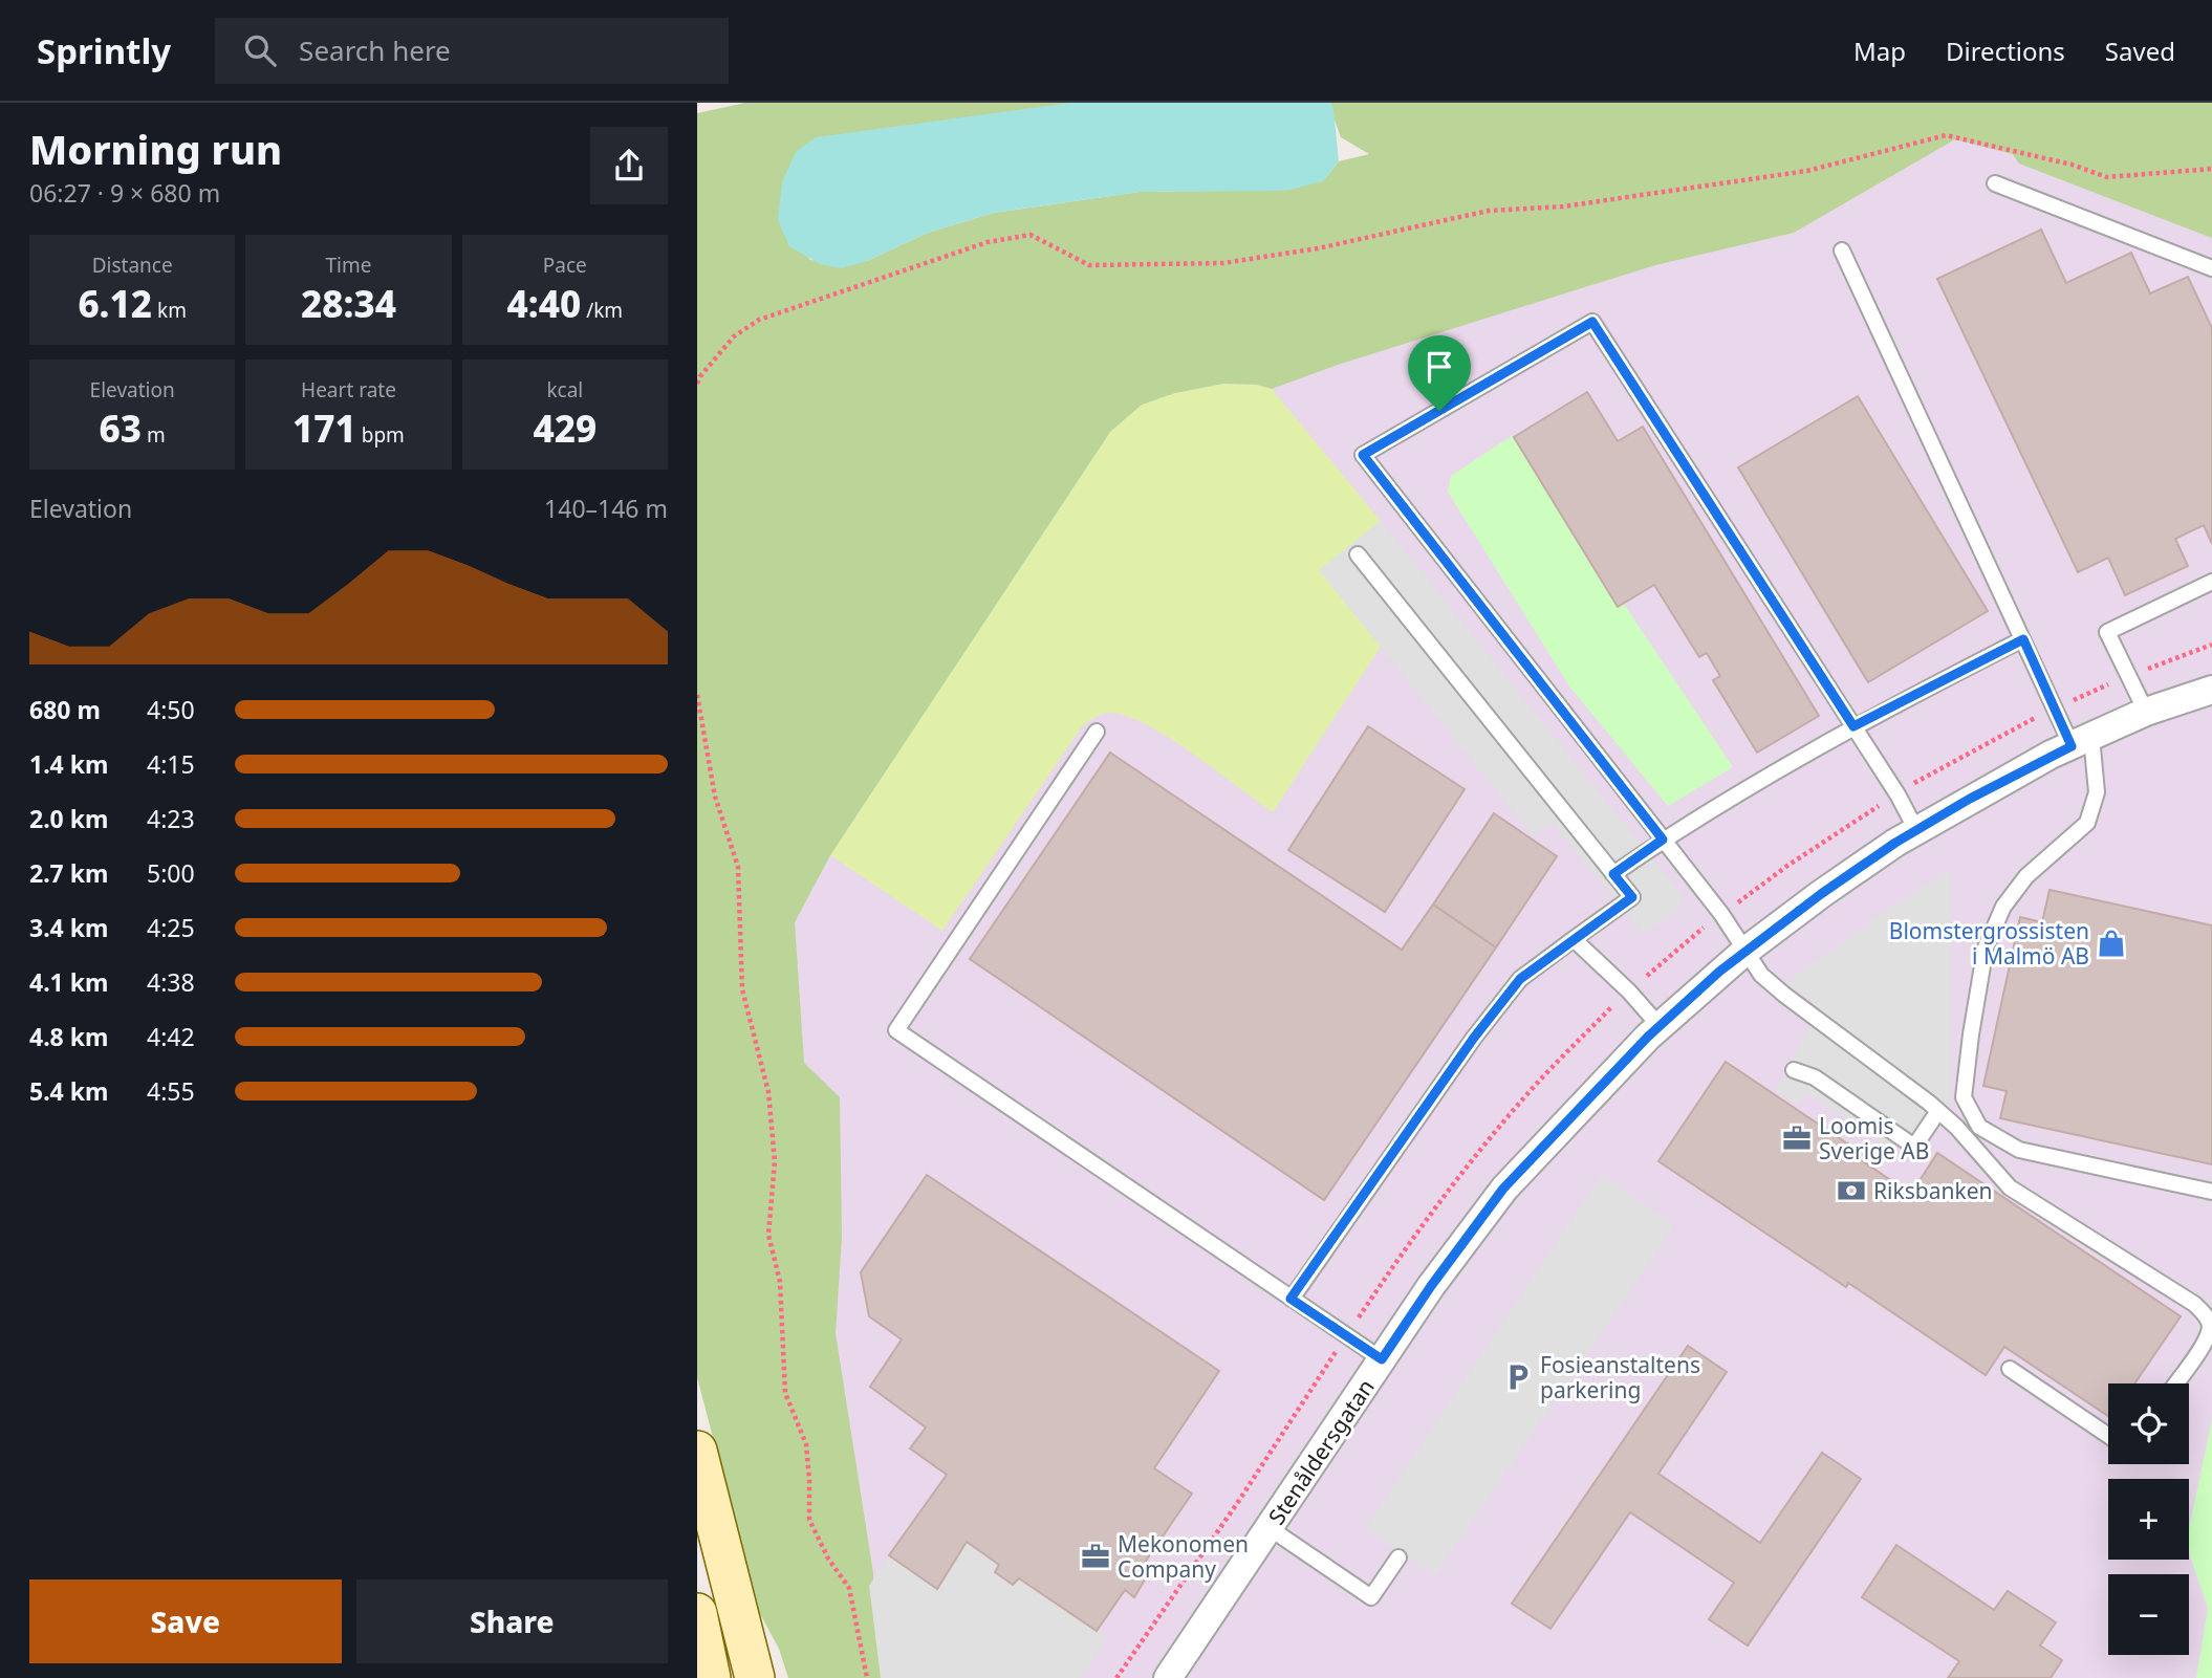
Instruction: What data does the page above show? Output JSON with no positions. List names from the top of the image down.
{
  "streets": {
    "street": ["Stenåldersgatan"]
  },
  "places": {
    "shop": ["Blomstergrossisten i Malmö AB"],
    "office": ["Loomis Sverige AB", "Mekonomen Company"],
    "bank": ["Riksbanken"],
    "parking": ["Fosieanstaltens parkering"]
  },
  "page": {
    "header": "Sprintly",
    "search": "Search here",
    "nav": ["Map", "Directions", "Saved"],
    "heading": ["Morning run", "06:27 · 9 × 680 m"],
    "stats": [
      ["Distance", "6.12 km"],
      ["Time", "28:34"],
      ["Pace", "4:40 /km"],
      ["Elevation", "63 m"],
      ["Heart rate", "171 bpm"],
      ["kcal", "429"]
    ],
    "chart": ["Elevation", "140–146 m"],
    "list": [
      {
        "name": "680 m",
        "note": "4:50"
      },
      {
        "name": "1.4 km",
        "note": "4:15"
      },
      {
        "name": "2.0 km",
        "note": "4:23"
      },
      {
        "name": "2.7 km",
        "note": "5:00"
      },
      {
        "name": "3.4 km",
        "note": "4:25"
      },
      {
        "name": "4.1 km",
        "note": "4:38"
      },
      {
        "name": "4.8 km",
        "note": "4:42"
      },
      {
        "name": "5.4 km",
        "note": "4:55"
      }
    ],
    "map_buttons": ["+", "−"],
    "buttons": ["Save", "Share"]
  }
}
